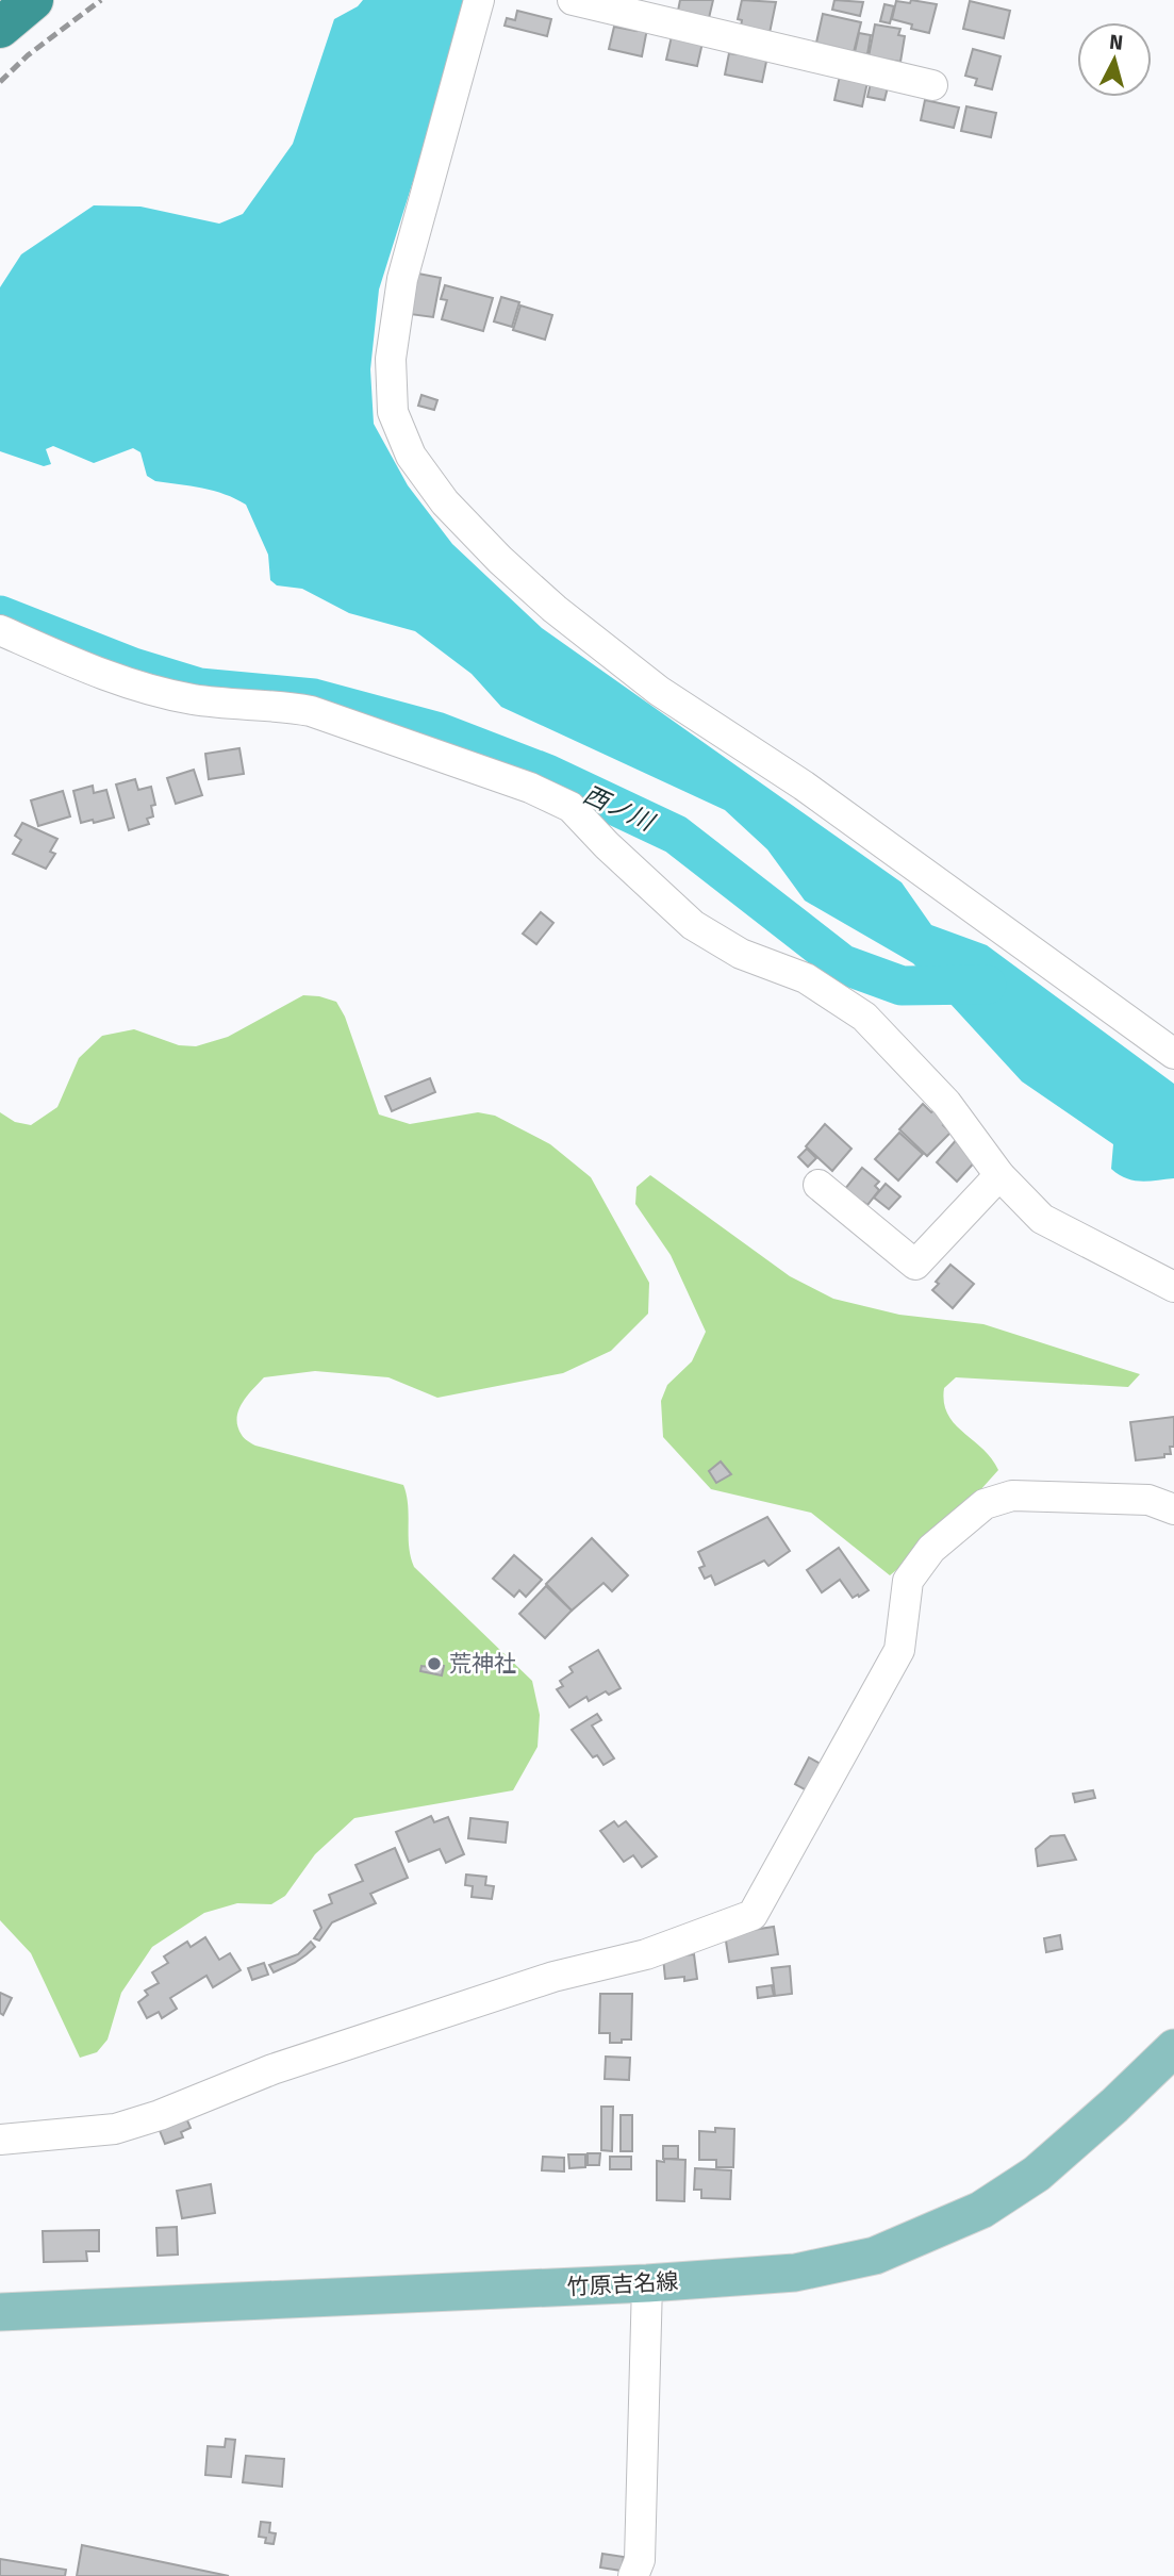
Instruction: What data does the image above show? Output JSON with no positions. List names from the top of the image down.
{
  "streets": {
    "main road": ["竹原吉名線"]
  },
  "water": ["西ノ川"],
  "places": ["荒神社"],
  "north": "top"
}
